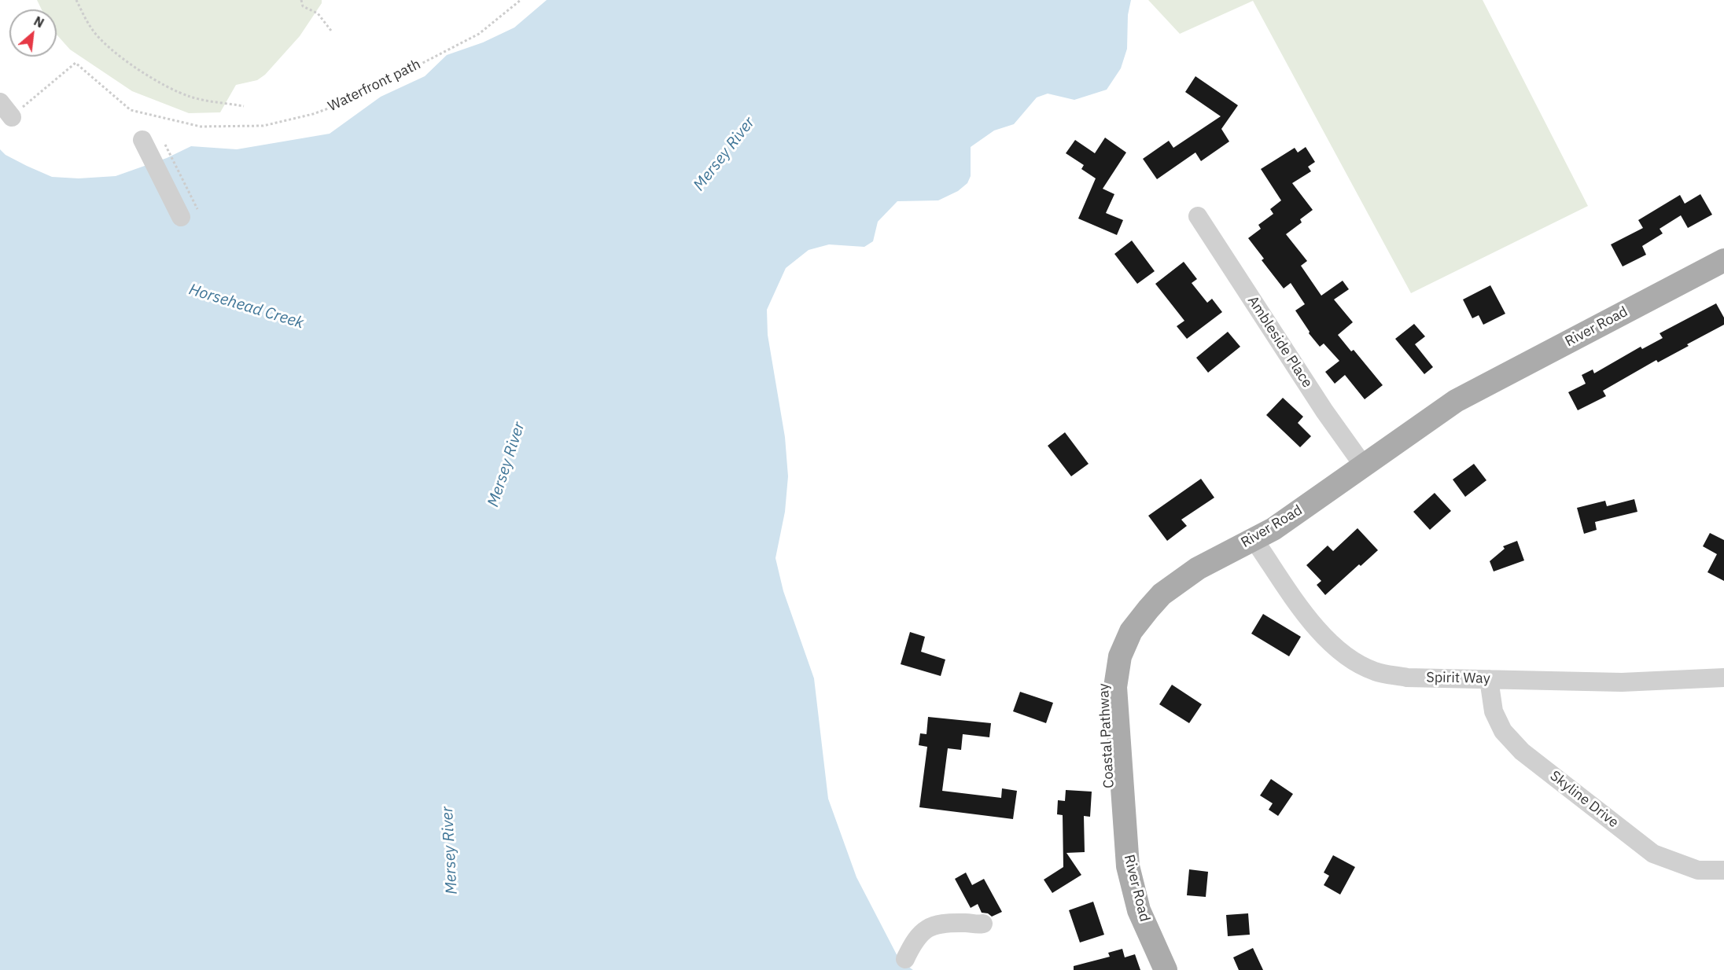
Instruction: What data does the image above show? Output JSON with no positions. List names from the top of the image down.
{
  "streets": {
    "main road": ["River Road"],
    "street": ["Ambleside Place", "Spirit Way", "Skyline Drive"],
    "path": ["Waterfront path"]
  },
  "crossings": [
    ["River Road", "Ambleside Place"],
    ["River Road", "Spirit Way"],
    ["Spirit Way", "Skyline Drive"]
  ],
  "water": ["Mersey River", "Horsehead Creek"],
  "north": "top right"
}
